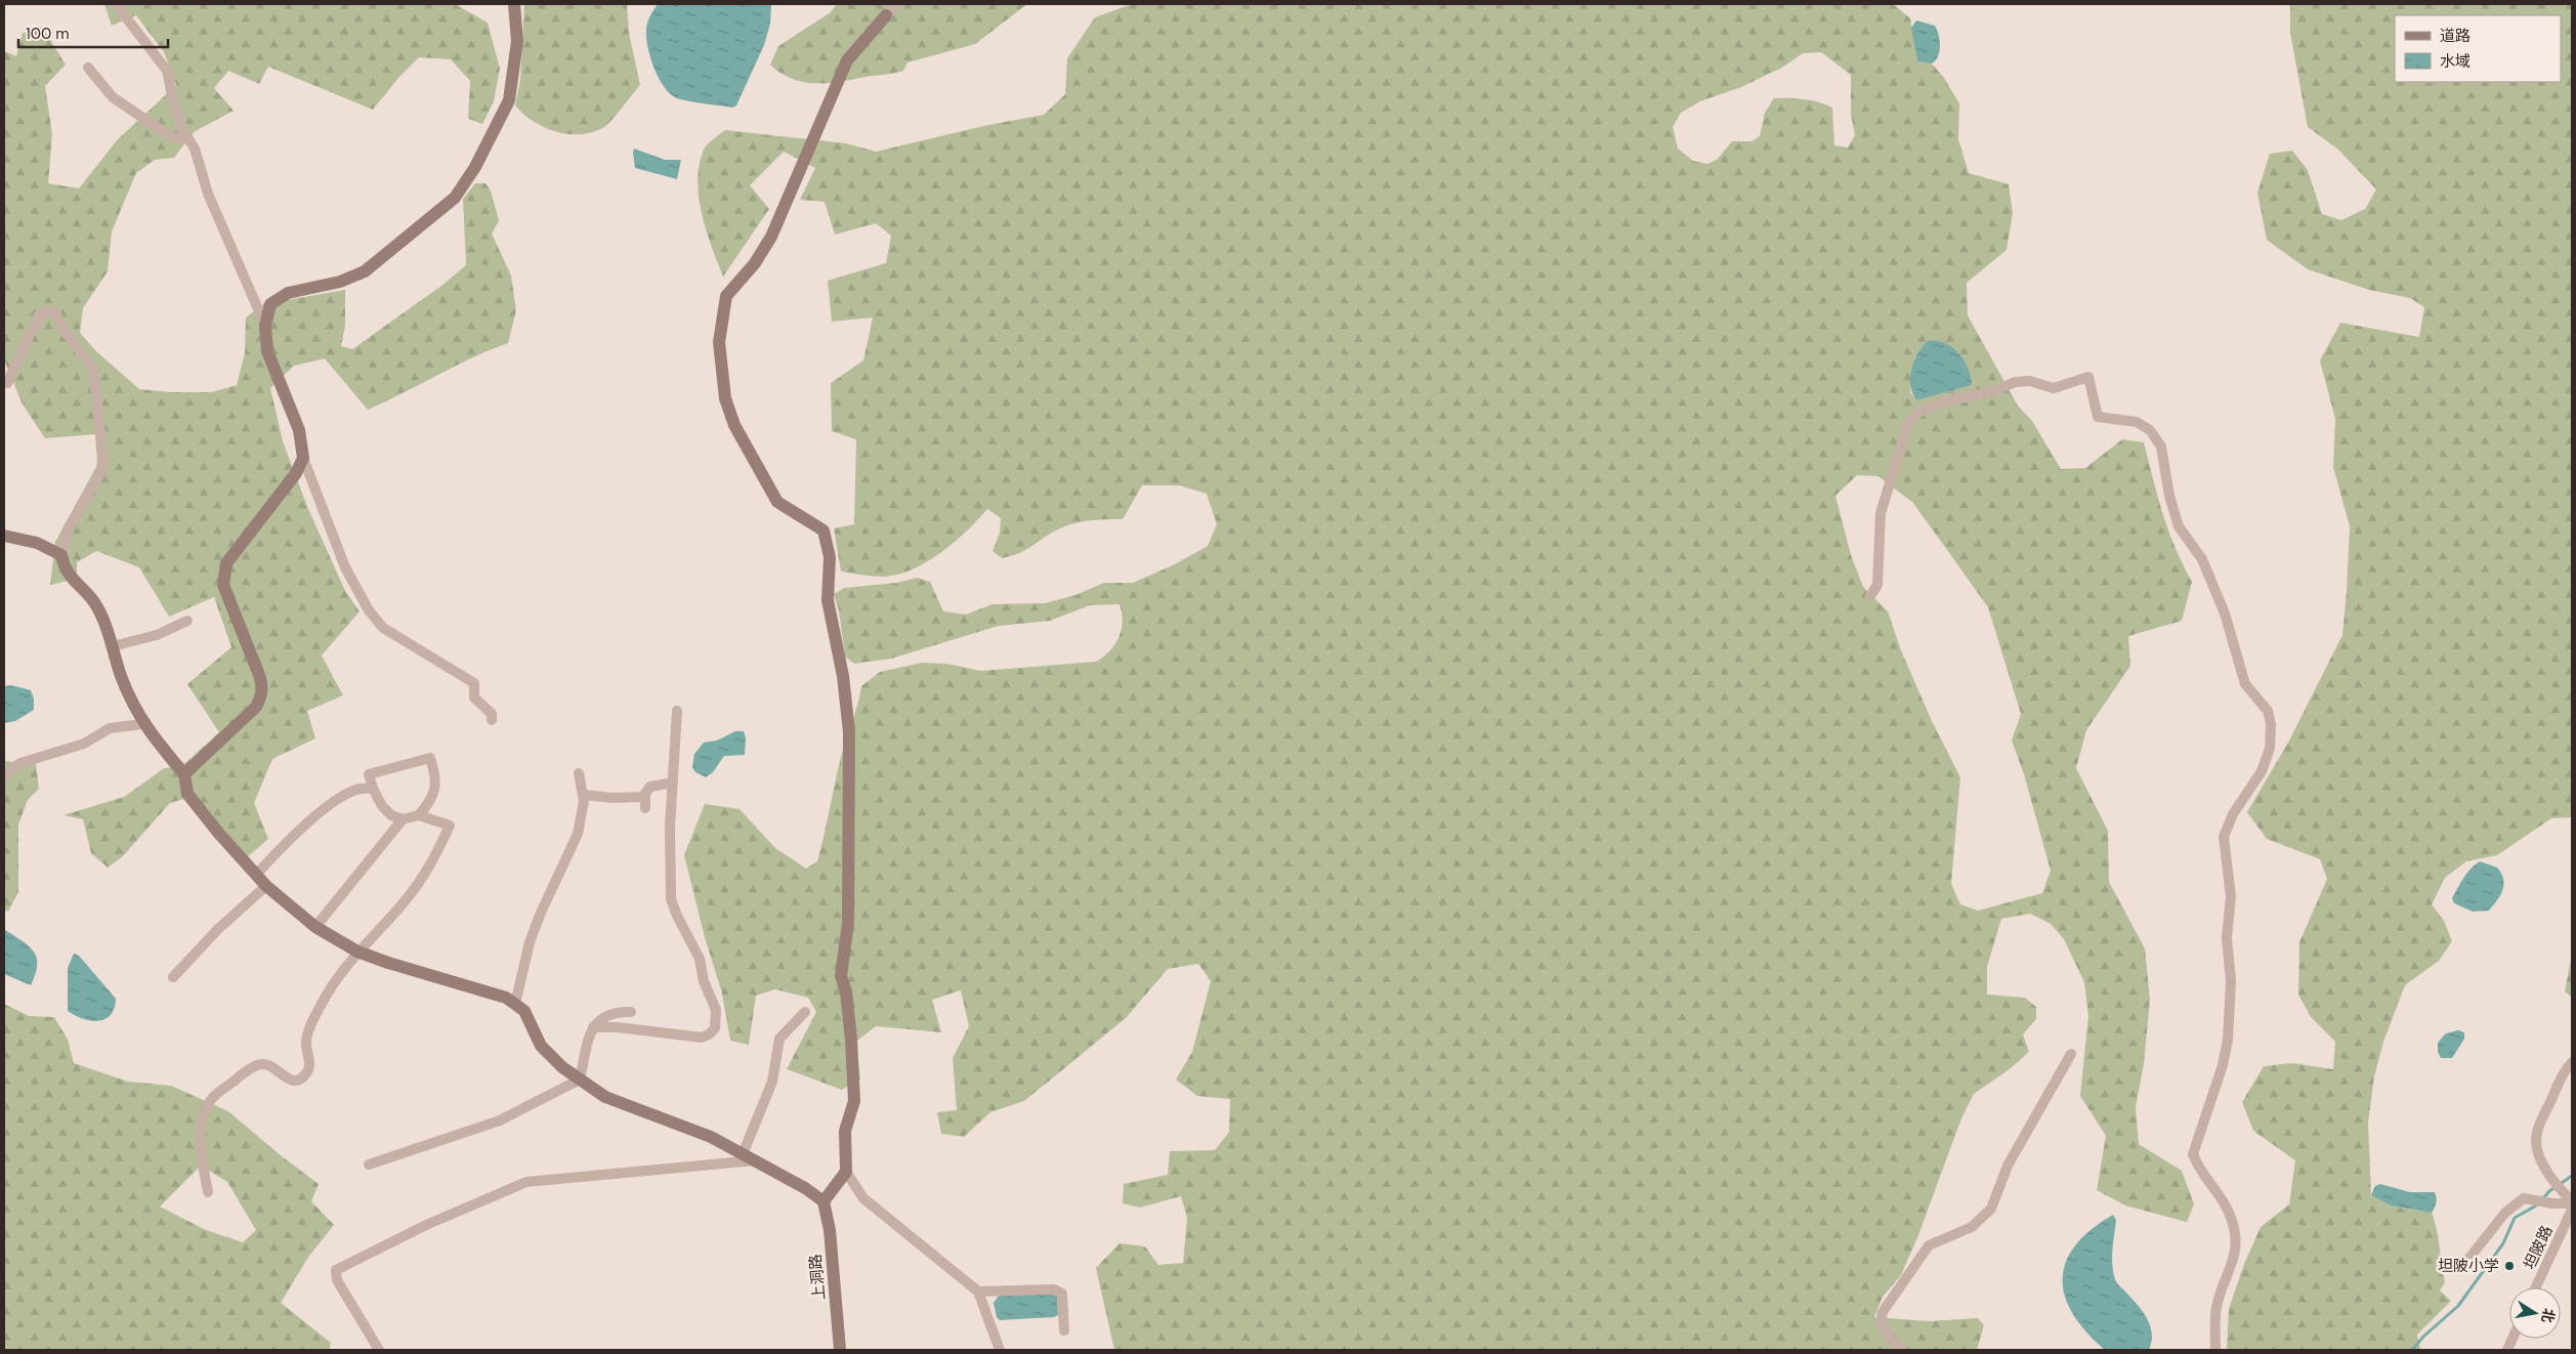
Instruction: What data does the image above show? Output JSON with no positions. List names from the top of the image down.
{
  "streets": {
    "street": ["坦陂路", "上洞路"]
  },
  "places": ["坦陂小学"],
  "legend": ["道路", "水域"],
  "scale_bar": "100 m",
  "north": "right"
}
